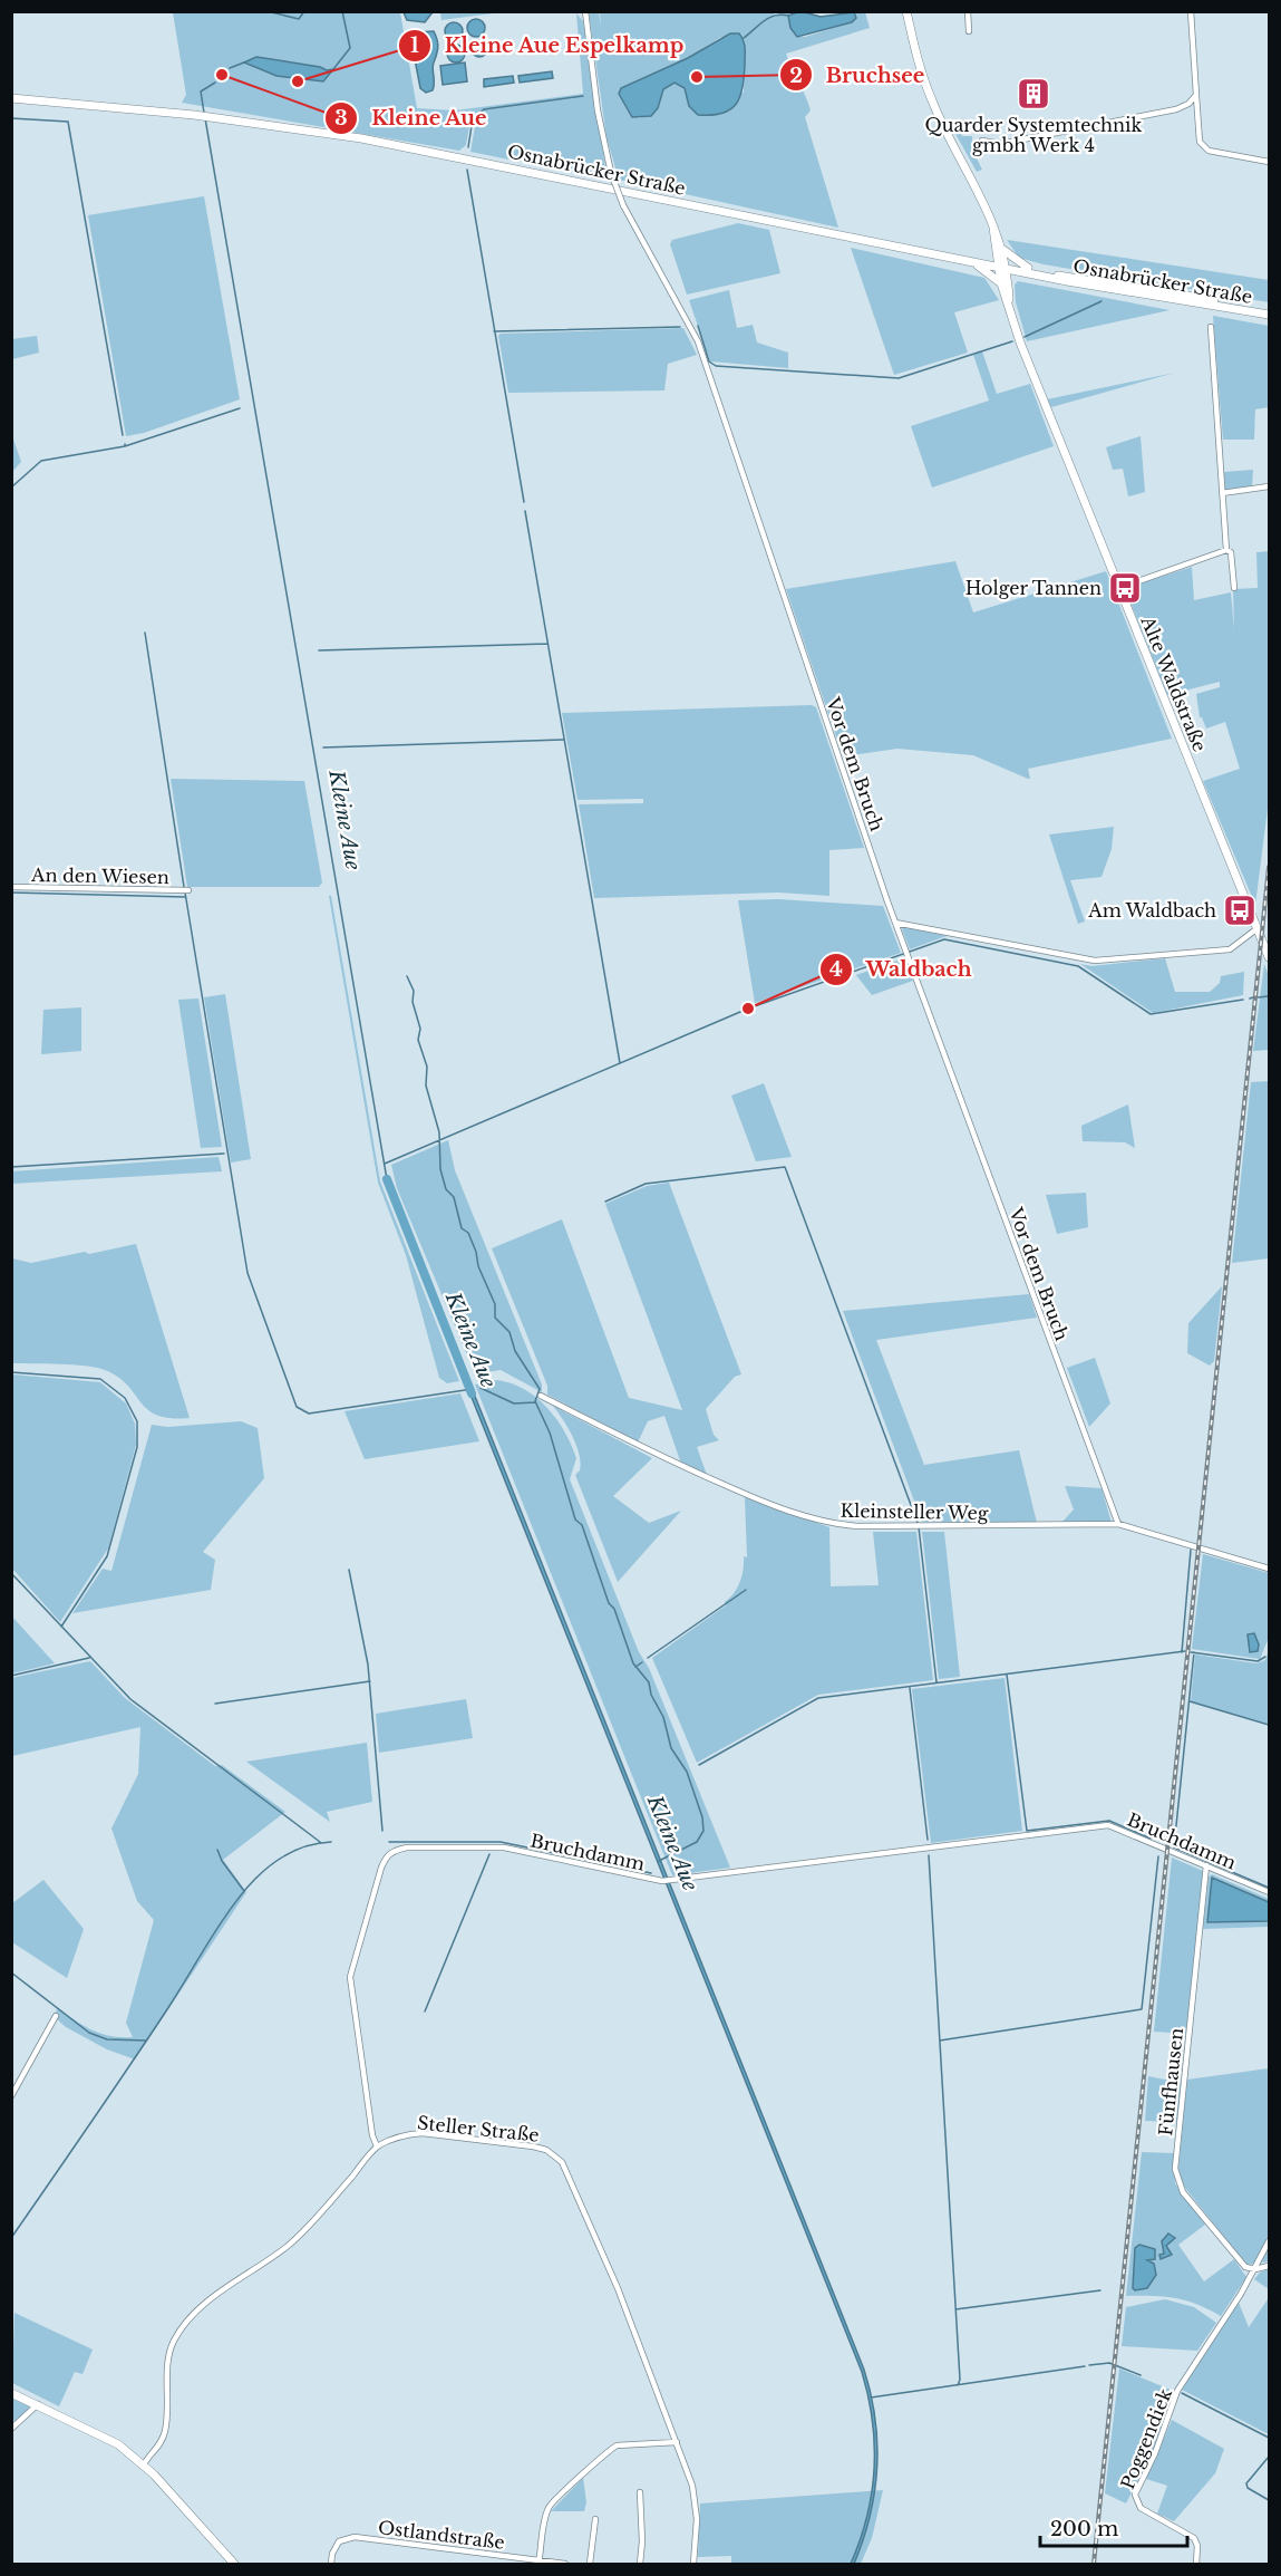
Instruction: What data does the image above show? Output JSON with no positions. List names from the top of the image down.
{
  "streets": {
    "main road": ["Osnabrücker Straße", "Alte Waldstraße"],
    "street": [
      "Vor dem Bruch",
      "An den Wiesen",
      "Kleinsteller Weg",
      "Bruchdamm",
      "Fünfhausen",
      "Steller Straße",
      "Poggendiek",
      "Ostlandstraße"
    ]
  },
  "crossings": [
    ["Osnabrücker Straße", "Alte Waldstraße"],
    ["Vor dem Bruch", "Kleinsteller Weg"],
    ["Bruchdamm", "Fünfhausen"],
    ["Bruchdamm", "Steller Straße"],
    ["Fünfhausen", "Poggendiek"]
  ],
  "water": ["Kleine Aue"],
  "places": {
    "other": [
      "Kleine Aue",
      "Bruchsee",
      "Kleine Aue Espelkamp",
      "Waldbach"
    ],
    "building": ["Quarder Systemtechnik gmbh Werk 4"],
    "bus stop": ["Holger Tannen", "Am Waldbach"]
  },
  "scale_bar": "200 m"
}
